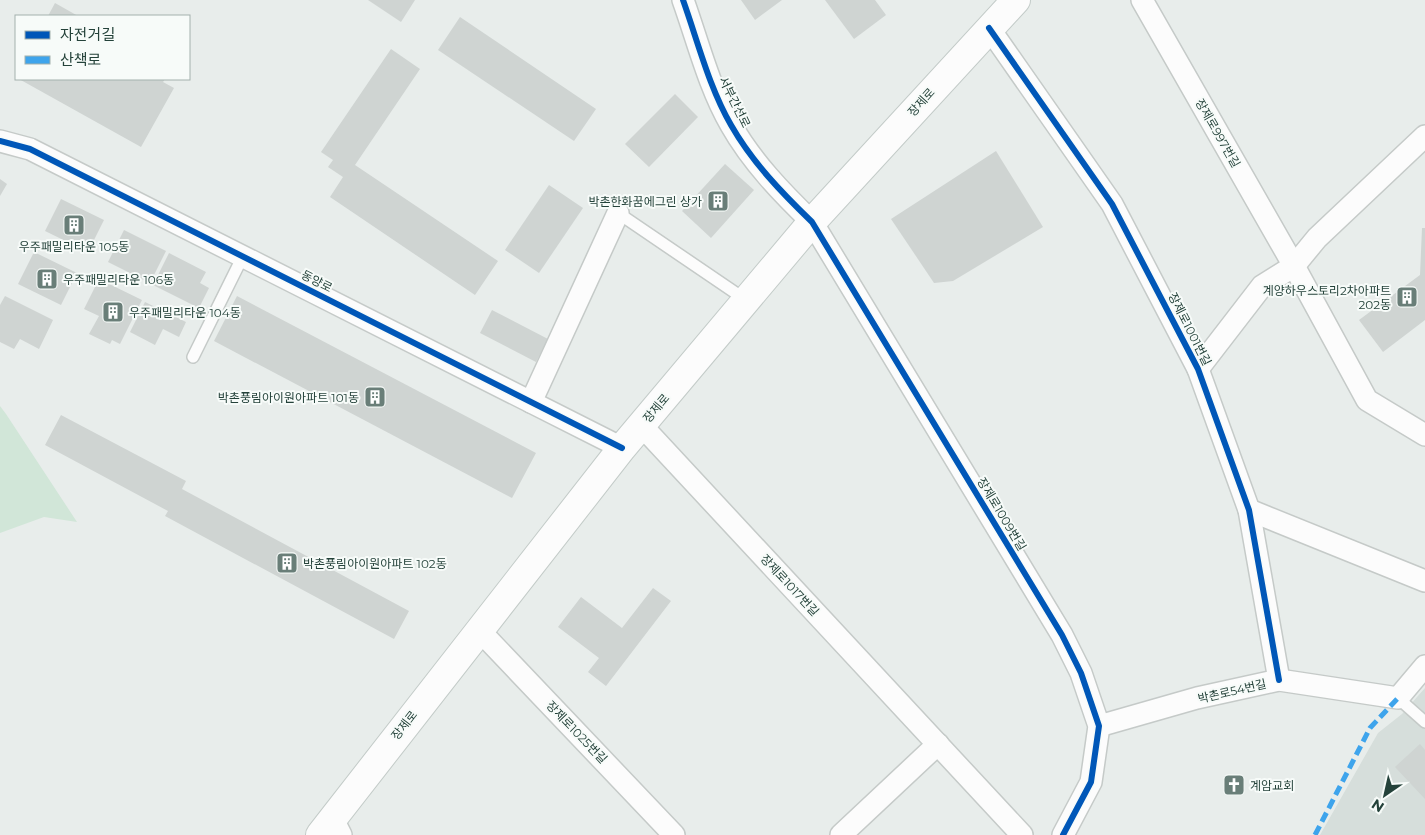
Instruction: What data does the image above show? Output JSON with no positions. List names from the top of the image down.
{
  "streets": {
    "main road": ["장제로"],
    "street": [
      "서부간선로",
      "장제로997번길",
      "동양로",
      "장제로1001번길",
      "장제로1009번길",
      "장제로1017번길",
      "박촌로54번길",
      "장제로1025번길"
    ]
  },
  "crossings": [
    ["서부간선로", "장제로"],
    ["서부간선로", "장제로1009번길"],
    ["장제로", "동양로"],
    ["장제로", "장제로1001번길"],
    ["장제로", "장제로1009번길"],
    ["장제로", "장제로1017번길"],
    ["장제로", "장제로1025번길"],
    ["장제로1001번길", "박촌로54번길"],
    ["장제로1009번길", "박촌로54번길"]
  ],
  "places": {
    "building": [
      "박촌한화꿈에그린 상가",
      "우주패밀리타운 105동",
      "우주패밀리타운 106동",
      "계양하우스토리2차아파트 202동",
      "우주패밀리타운 104동",
      "박촌풍림아이원아파트 101동",
      "박촌풍림아이원아파트 102동"
    ],
    "church": ["계암교회"]
  },
  "legend": ["자전거길", "산책로"],
  "north": "bottom left"
}
